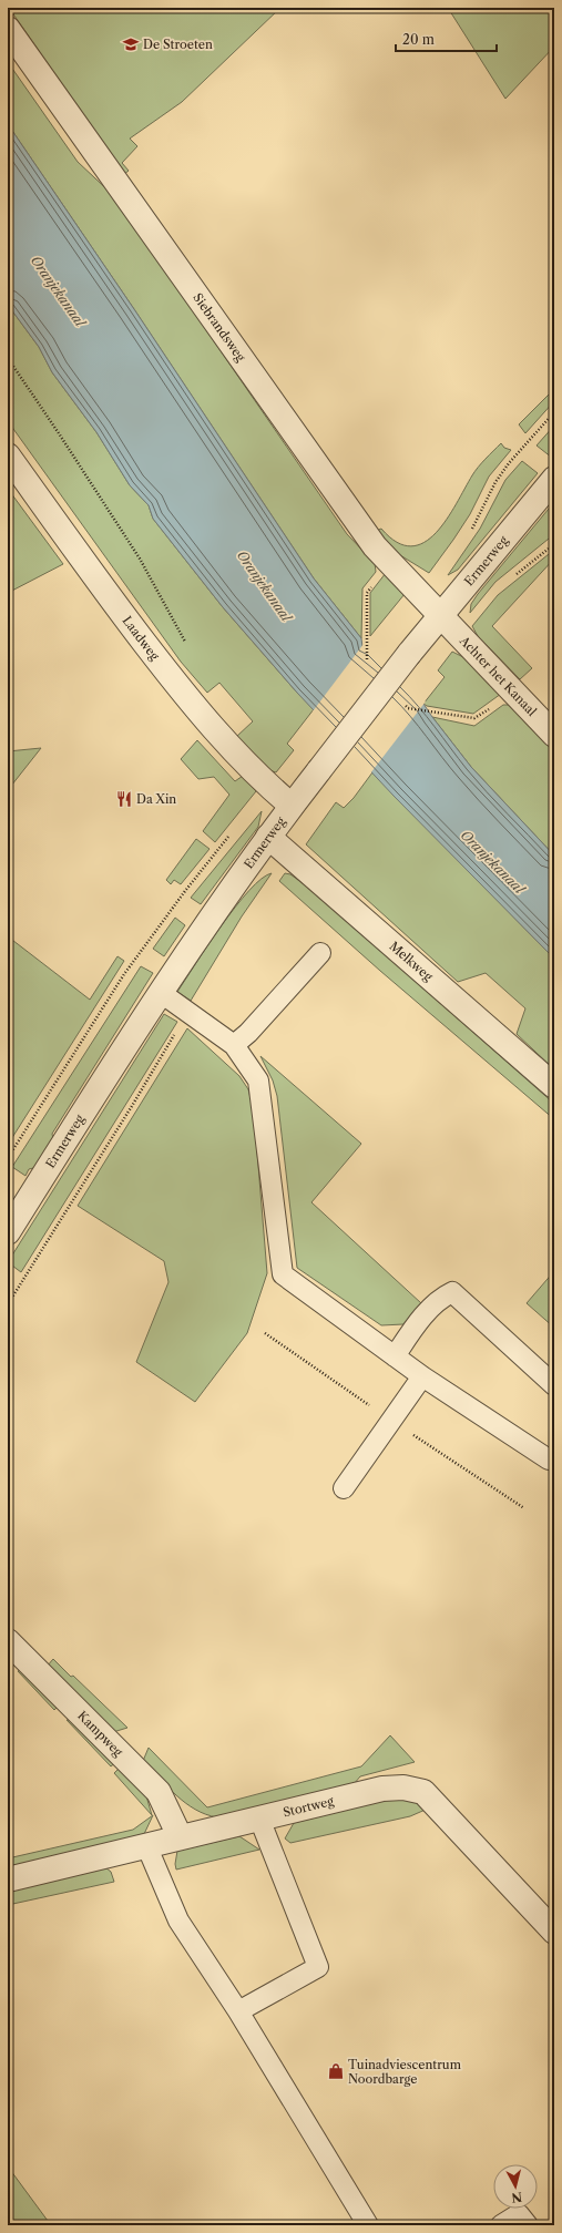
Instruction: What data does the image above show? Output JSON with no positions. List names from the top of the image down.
{
  "streets": {
    "street": [
      "Siebrandsweg",
      "Ermerweg",
      "Laadweg",
      "Achter het Kanaal",
      "Melkweg",
      "Kampweg",
      "Stortweg"
    ]
  },
  "crossings": [
    ["Siebrandsweg", "Ermerweg"],
    ["Siebrandsweg", "Achter het Kanaal"],
    ["Ermerweg", "Laadweg"],
    ["Ermerweg", "Achter het Kanaal"],
    ["Ermerweg", "Melkweg"],
    ["Kampweg", "Stortweg"]
  ],
  "water": ["Oranjekanaal"],
  "places": {
    "school or university": ["De Stroeten"],
    "restaurant": ["Da Xin"],
    "shop": ["Tuinadviescentrum Noordbarge"]
  },
  "scale_bar": "20 m",
  "north": "bottom"
}
